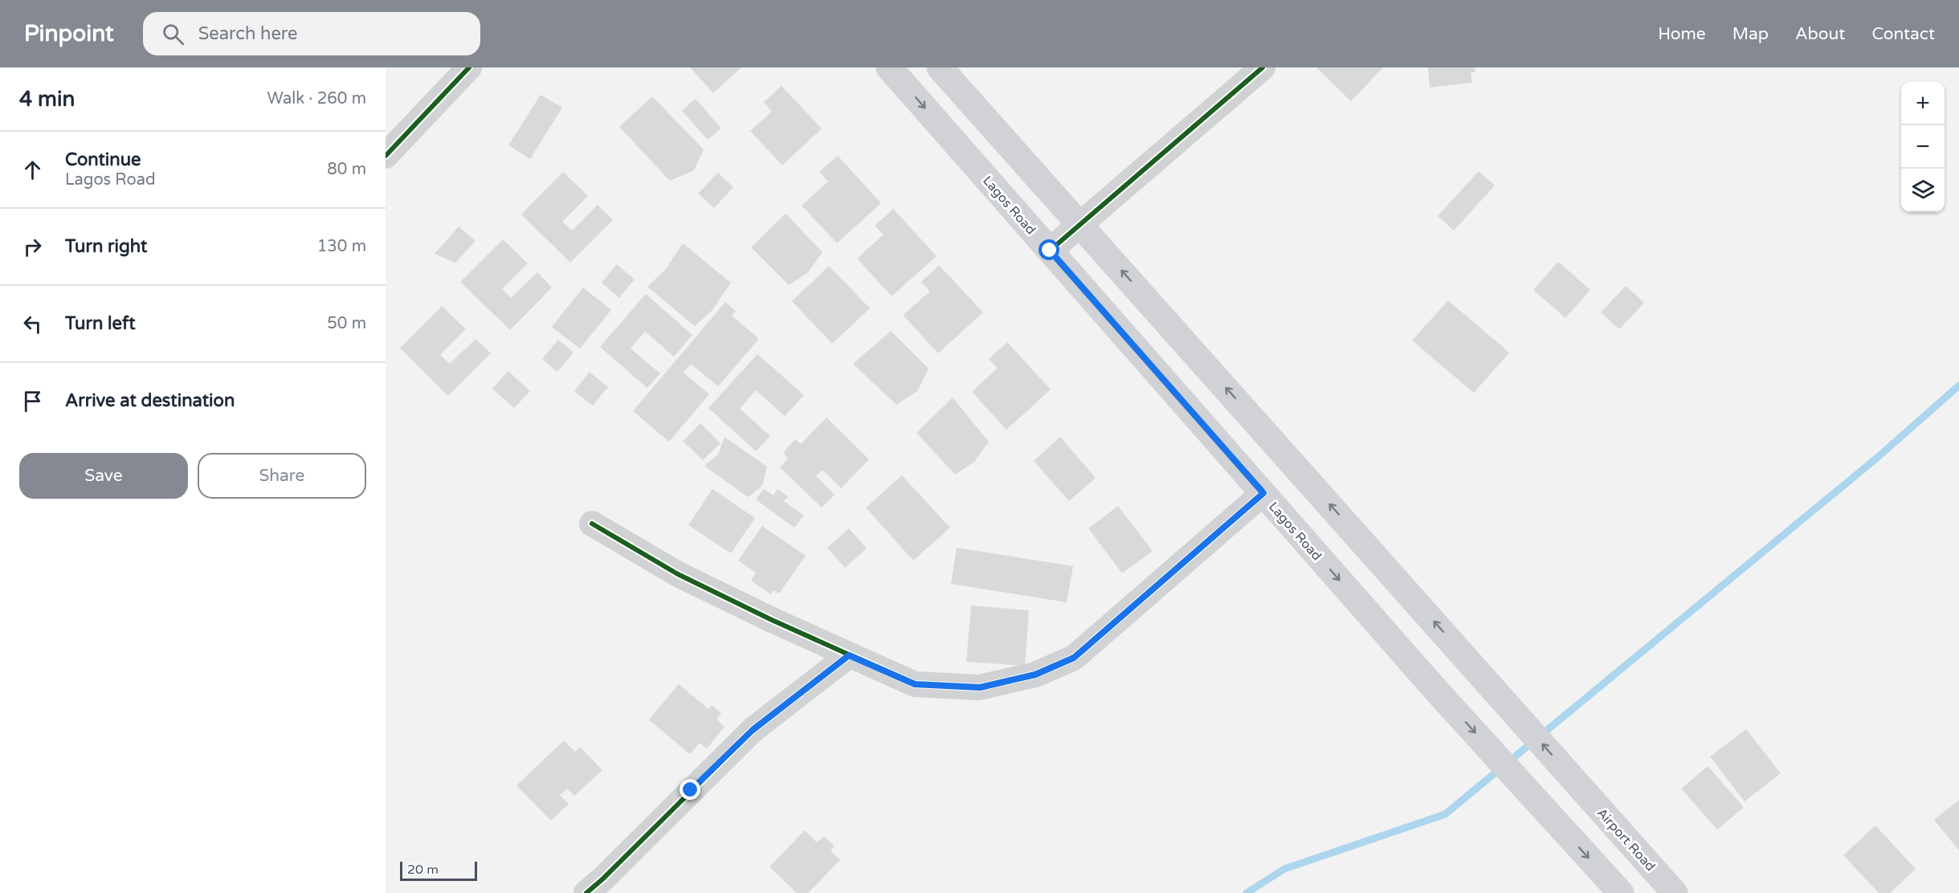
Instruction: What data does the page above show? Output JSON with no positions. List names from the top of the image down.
{
  "streets": {
    "main road": ["Lagos Road", "Airport Road"]
  },
  "one_way": ["Lagos Road", "Airport Road"],
  "scale_bar": "20 m",
  "page": {
    "header": "Pinpoint",
    "search": "Search here",
    "nav": [
      "Home",
      "Map",
      "About",
      "Contact"
    ],
    "heading": ["4 min", "Walk · 260 m"],
    "map_buttons": ["+", "−"],
    "list": [
      ["Continue", "Lagos Road", "80 m"],
      ["Turn right", "130 m"],
      ["Turn left", "50 m"],
      "Arrive at destination"
    ],
    "buttons": ["Save", "Share"],
    "scale": "20 m"
  }
}
